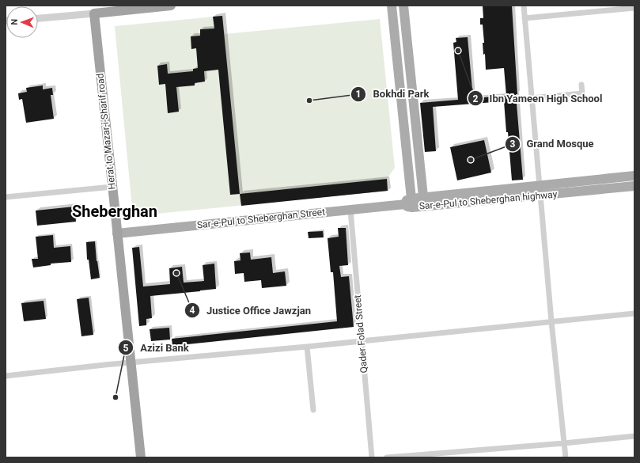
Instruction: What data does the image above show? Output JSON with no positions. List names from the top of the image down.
{
  "streets": {
    "highway": ["Herat to Mazar-i-Sharif road"],
    "main road": ["Sar-e-Pul to Sheberghan highway", "Sar-e-Pul to Sheberghan Street"],
    "street": ["Qader Folad Street"]
  },
  "crossings": [
    ["Herat to Mazar-i-Sharif road", "Sar-e-Pul to Sheberghan Street"],
    ["Sar-e-Pul to Sheberghan highway", "Sar-e-Pul to Sheberghan Street"],
    ["Sar-e-Pul to Sheberghan Street", "Qader Folad Street"]
  ],
  "districts": ["Sheberghan"],
  "places": [
    "Ibn Yameen High School",
    "Bokhdi Park",
    "Grand Mosque",
    "Justice Office Jawzjan",
    "Azizi Bank"
  ],
  "north": "left"
}
